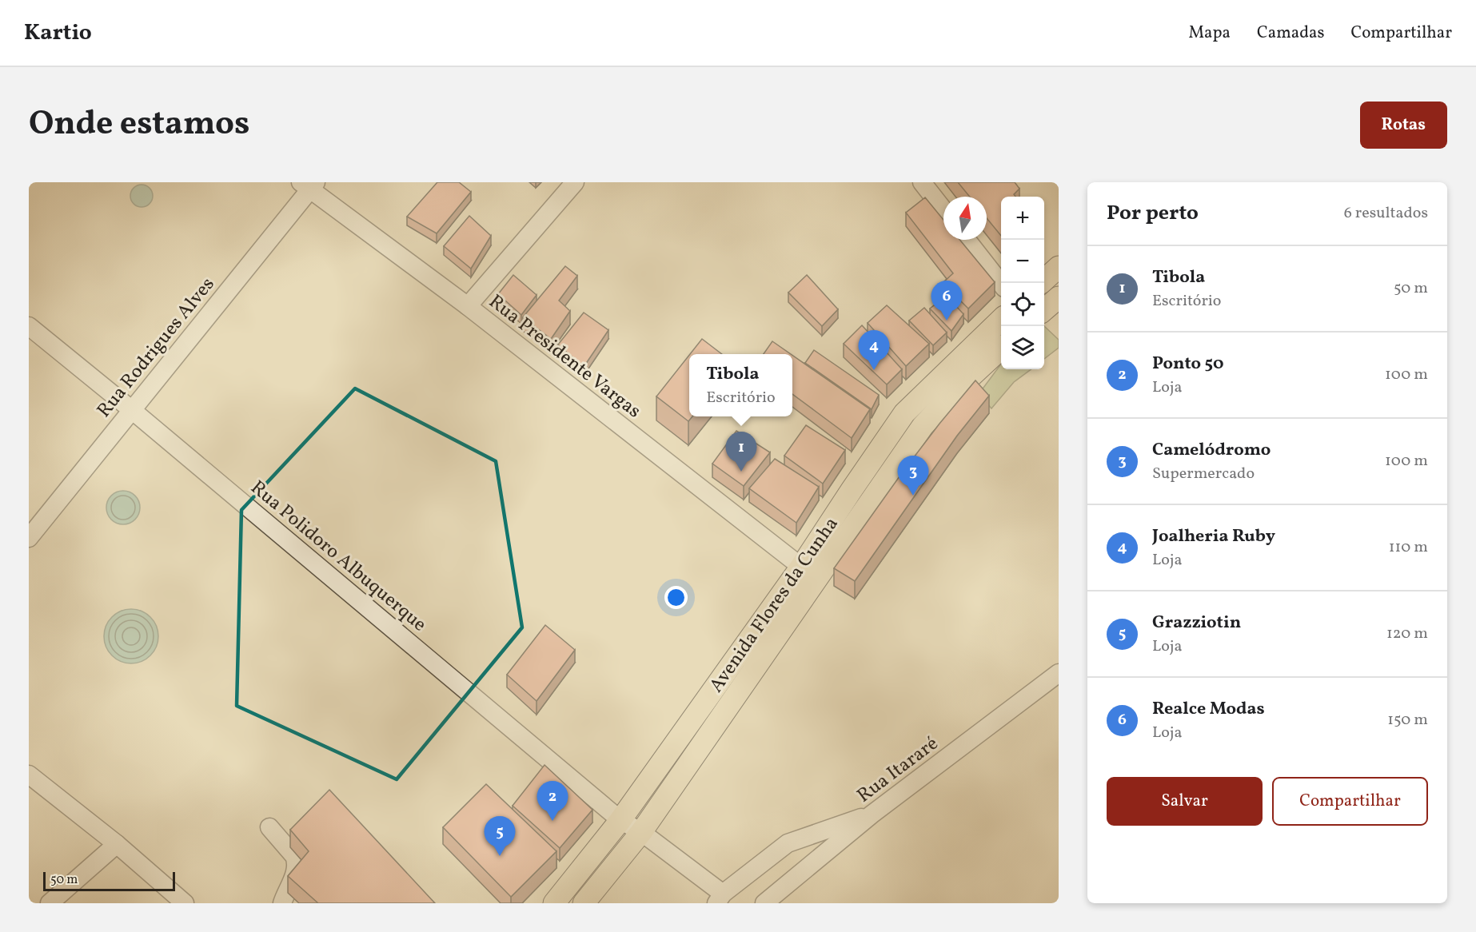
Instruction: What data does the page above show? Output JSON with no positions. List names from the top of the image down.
{
  "streets": {
    "main road": ["Avenida Flores da Cunha"],
    "street": [
      "Rua Rodrigues Alves",
      "Rua Presidente Vargas",
      "Rua Polidoro Albuquerque",
      "Rua Itararé"
    ]
  },
  "crossings": [
    ["Rua Rodrigues Alves", "Rua Presidente Vargas"],
    ["Rua Rodrigues Alves", "Rua Polidoro Albuquerque"],
    ["Rua Presidente Vargas", "Avenida Flores da Cunha"],
    ["Rua Polidoro Albuquerque", "Avenida Flores da Cunha"]
  ],
  "scale_bar": "50 m",
  "north": "top",
  "page": {
    "header": "Kartio",
    "nav": ["Mapa", "Camadas", "Compartilhar"],
    "title": "Onde estamos",
    "buttons": [
      "Rotas",
      ["Salvar", "Compartilhar"]
    ],
    "heading": ["Por perto", "6 resultados"],
    "map_buttons": ["+", "−"],
    "list": [
      {
        "mark": "1",
        "name": "Tibola",
        "note": "Escritório",
        "value": "50 m"
      },
      {
        "mark": "2",
        "name": "Ponto 50",
        "note": "Loja",
        "value": "100 m"
      },
      {
        "mark": "3",
        "name": "Camelódromo",
        "note": "Supermercado",
        "value": "100 m"
      },
      {
        "mark": "4",
        "name": "Joalheria Ruby",
        "note": "Loja",
        "value": "110 m"
      },
      {
        "mark": "5",
        "name": "Grazziotin",
        "note": "Loja",
        "value": "120 m"
      },
      {
        "mark": "6",
        "name": "Realce Modas",
        "note": "Loja",
        "value": "150 m"
      }
    ],
    "pins": [
      "6",
      "4",
      "1",
      "3",
      "2",
      "5"
    ],
    "popup": ["Tibola", "Escritório"],
    "scale": "50 m"
  }
}
